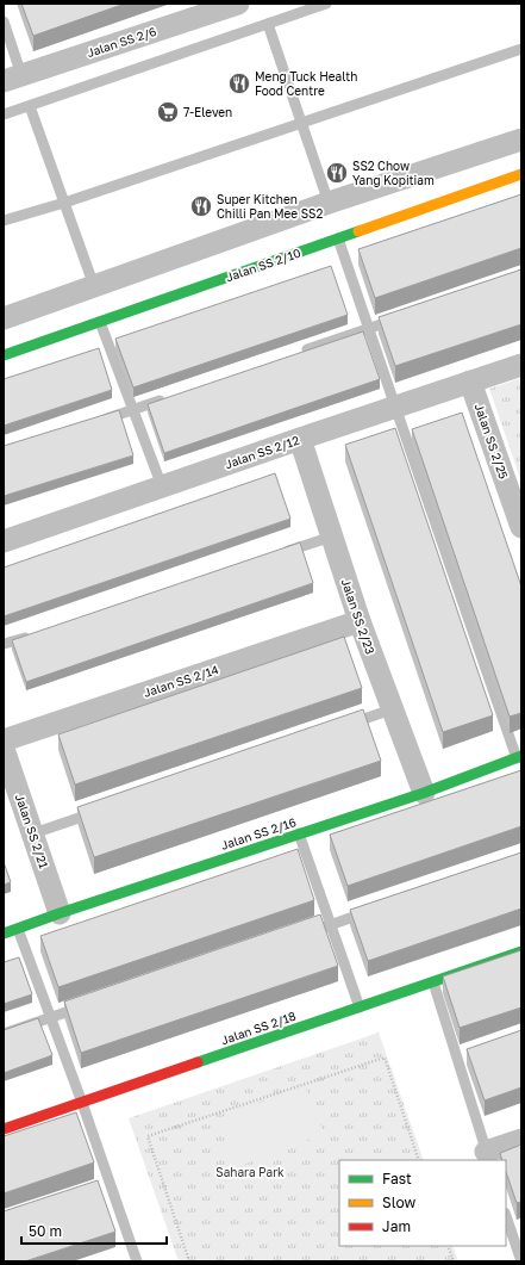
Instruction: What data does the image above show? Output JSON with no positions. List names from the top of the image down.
{
  "streets": {
    "street": [
      "Jalan SS 2/6",
      "Jalan SS 2/10",
      "Jalan SS 2/25",
      "Jalan SS 2/12",
      "Jalan SS 2/23",
      "Jalan SS 2/14",
      "Jalan SS 2/21",
      "Jalan SS 2/16",
      "Jalan SS 2/18"
    ]
  },
  "crossings": [
    ["Jalan SS 2/25", "Jalan SS 2/12"],
    ["Jalan SS 2/12", "Jalan SS 2/23"],
    ["Jalan SS 2/23", "Jalan SS 2/14"],
    ["Jalan SS 2/23", "Jalan SS 2/16"],
    ["Jalan SS 2/21", "Jalan SS 2/16"]
  ],
  "parks": ["Sahara Park"],
  "places": {
    "restaurant": ["Meng Tuck Health Food Centre", "SS2 Chow Yang Kopitiam", "Super Kitchen Chilli Pan Mee SS2"],
    "supermarket": ["7-Eleven"]
  },
  "legend": ["Fast", "Slow", "Jam"],
  "scale_bar": "50 m"
}
